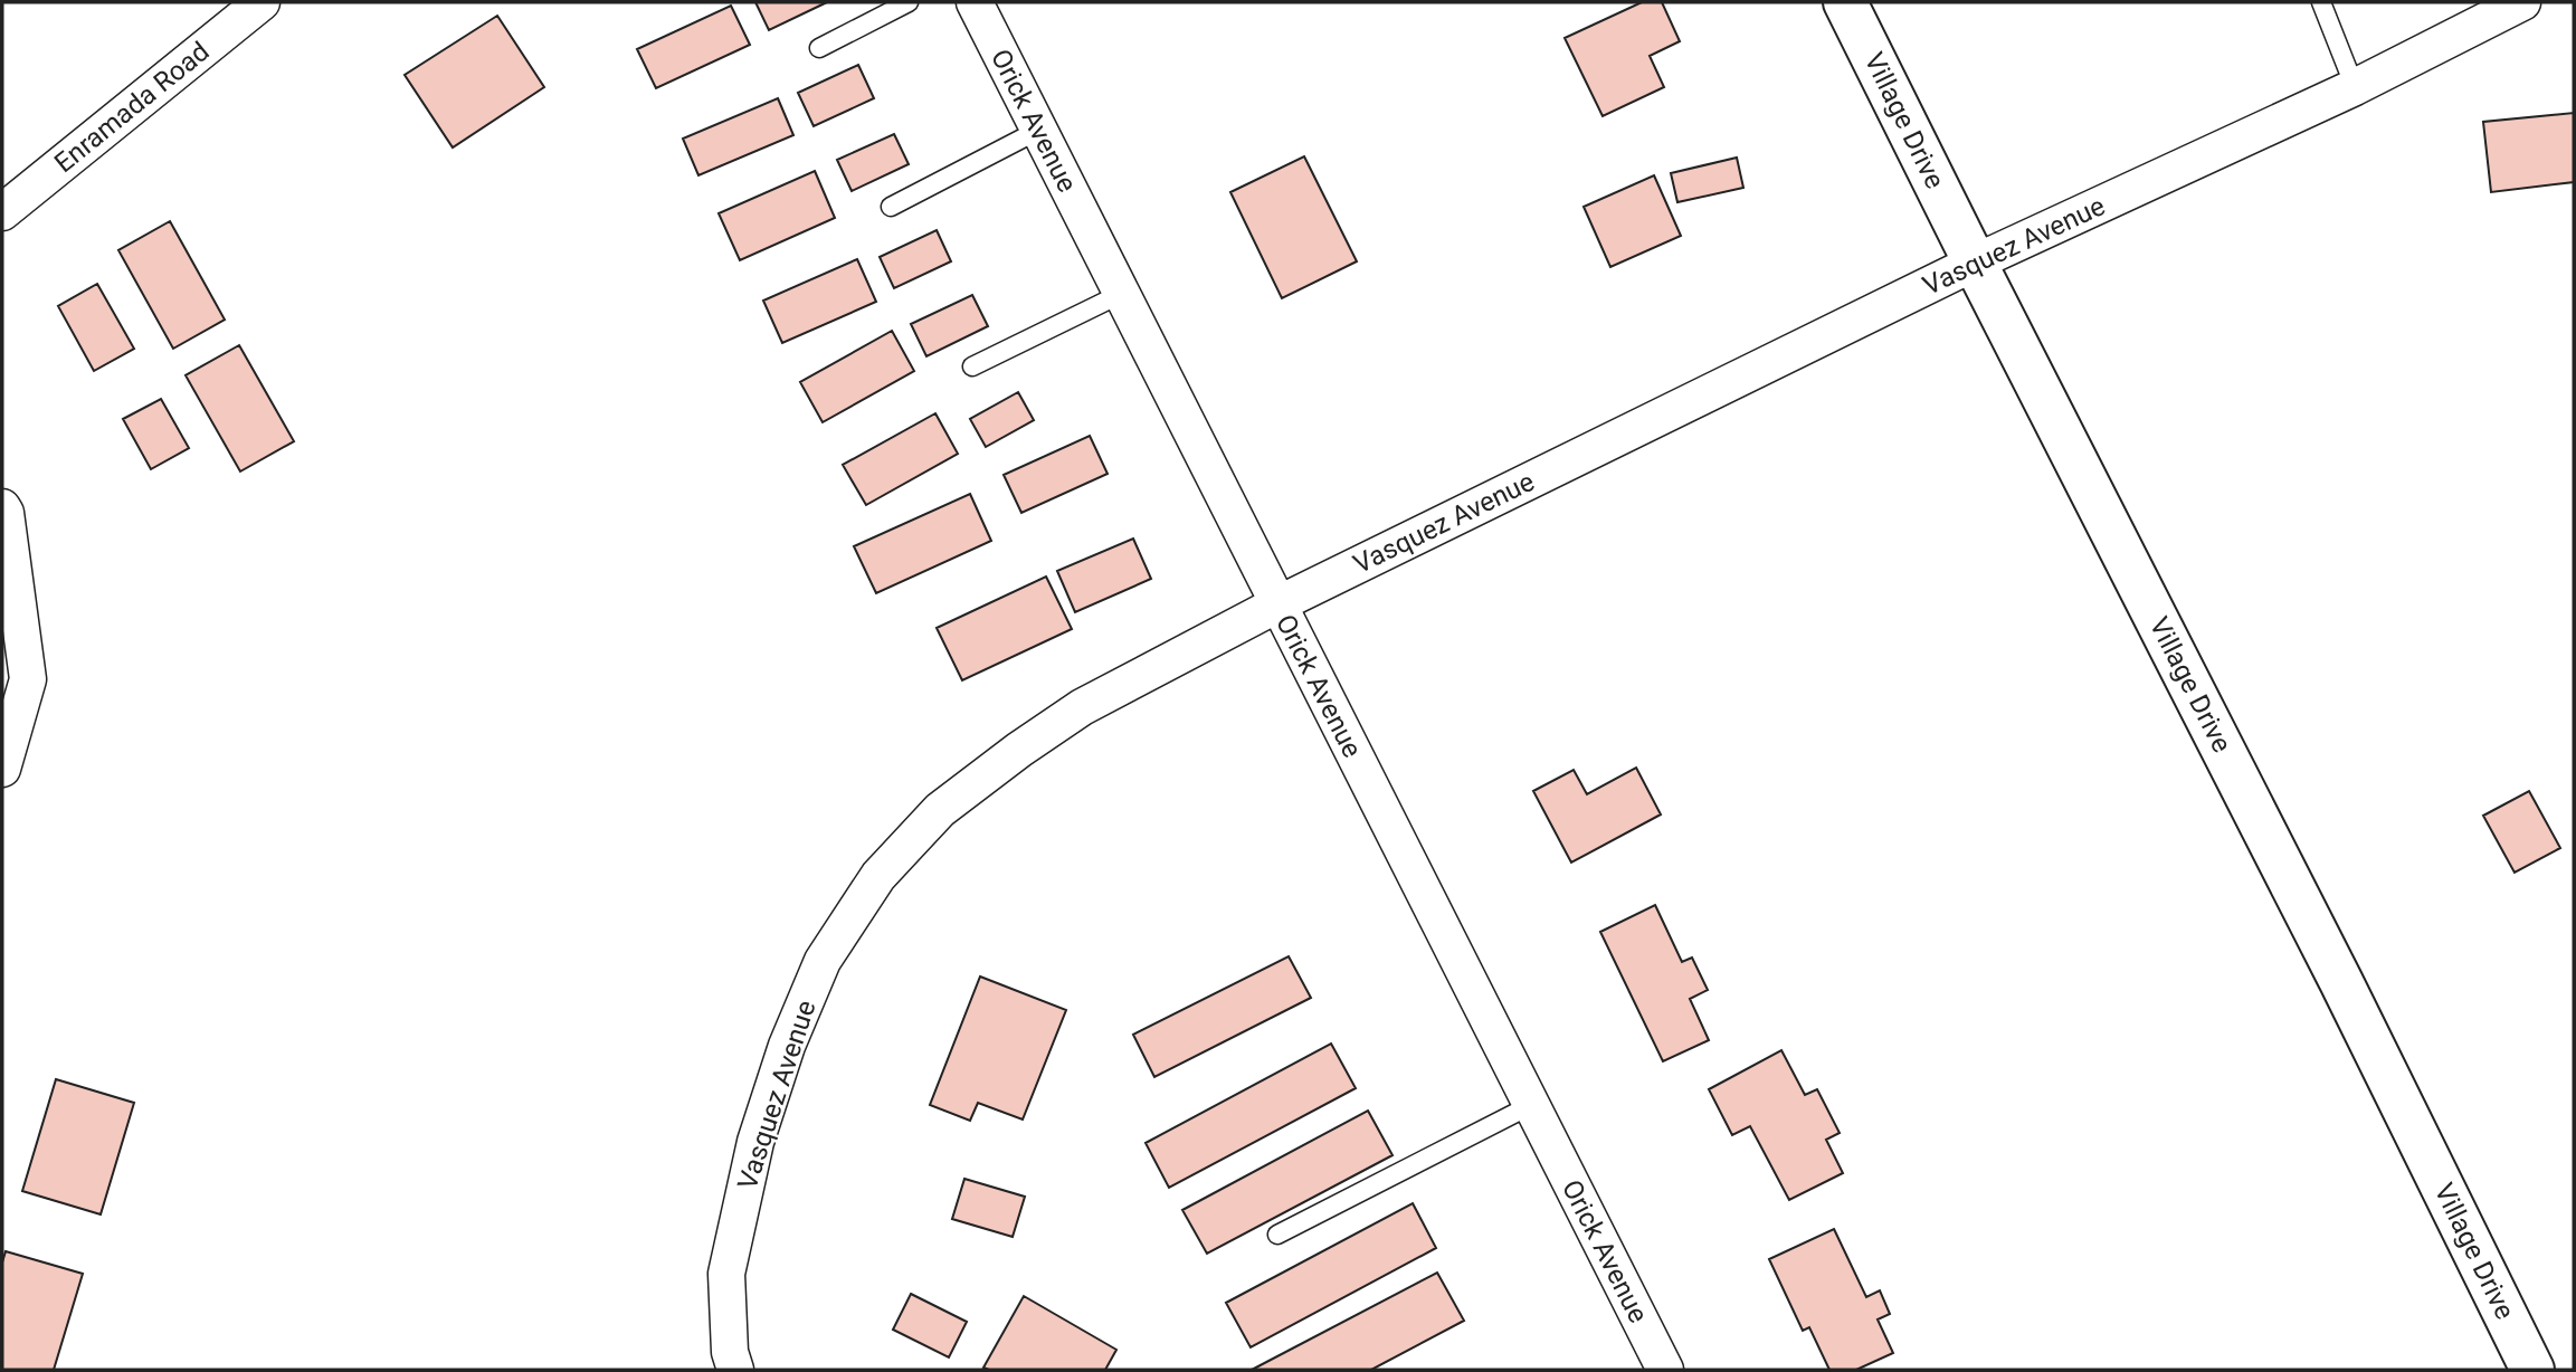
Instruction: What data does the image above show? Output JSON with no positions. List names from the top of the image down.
{
  "streets": {
    "main road": ["Village Drive"],
    "street": ["Enramada Road", "Orick Avenue", "Vasquez Avenue"]
  },
  "crossings": [
    ["Orick Avenue", "Vasquez Avenue"],
    ["Village Drive", "Vasquez Avenue"]
  ]
}
